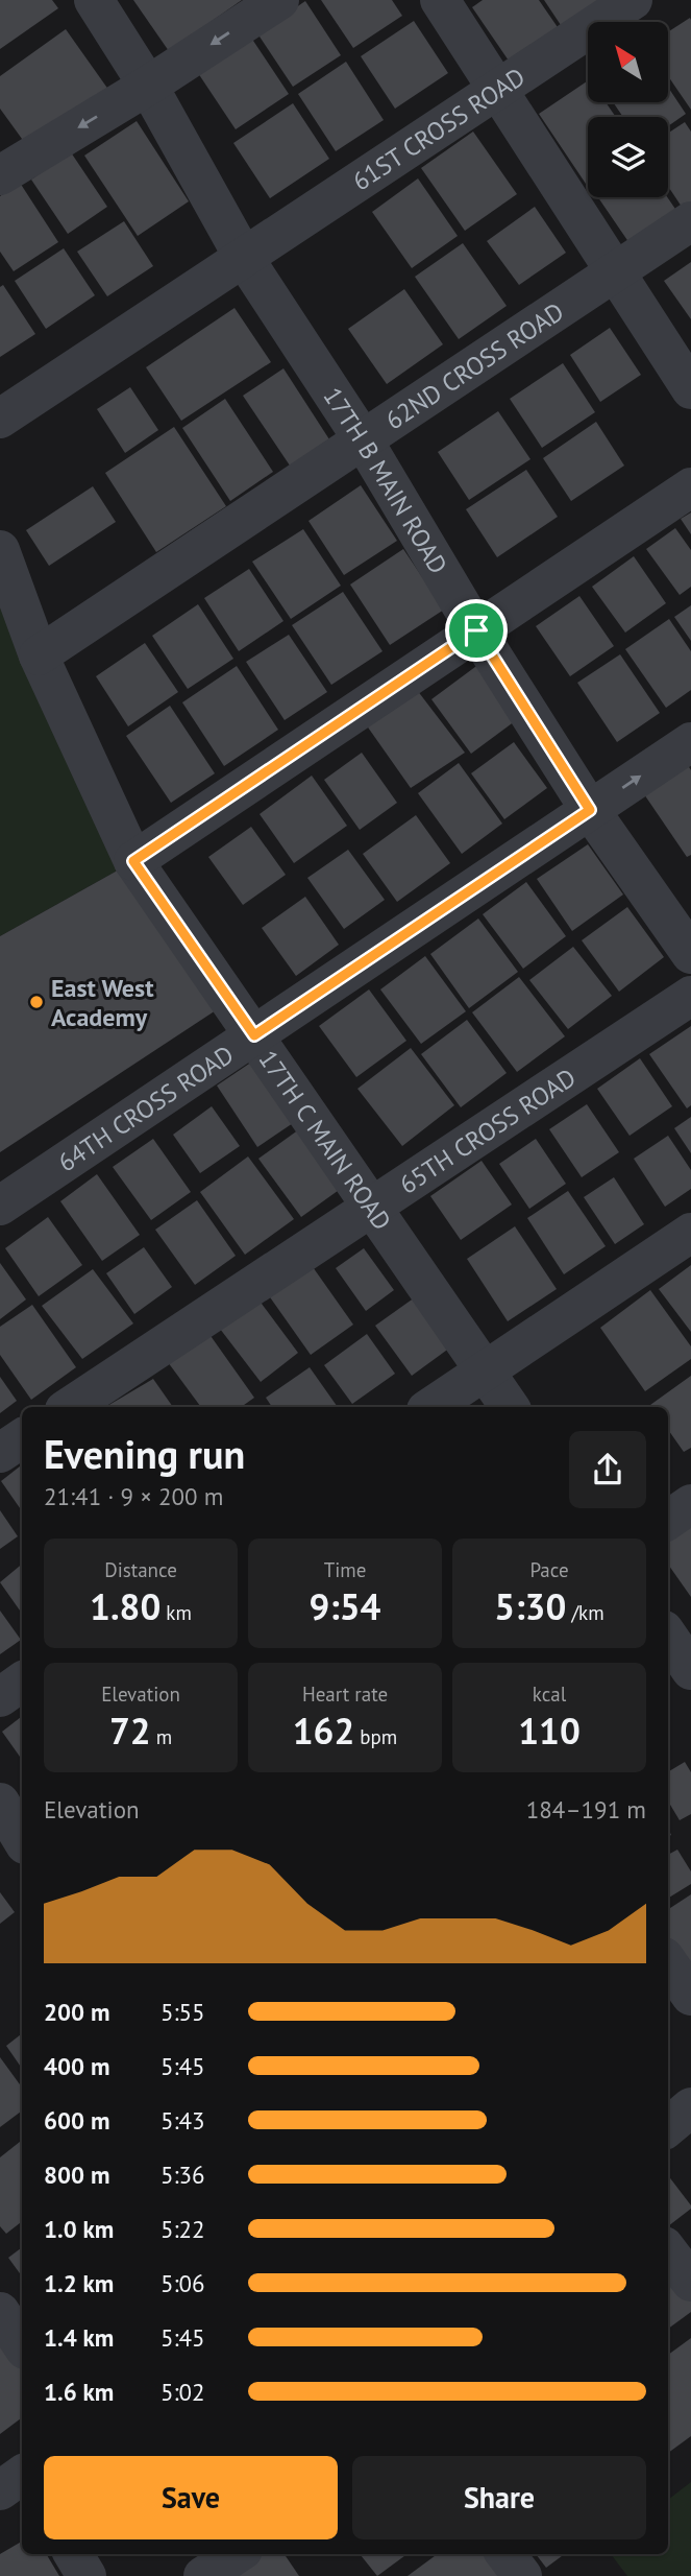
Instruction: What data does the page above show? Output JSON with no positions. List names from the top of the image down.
{
  "streets": {
    "street": [
      "61ST CROSS ROAD",
      "62ND CROSS ROAD",
      "17TH B MAIN ROAD",
      "64TH CROSS ROAD",
      "65TH CROSS ROAD",
      "17TH C MAIN ROAD"
    ]
  },
  "crossings": [
    ["61ST CROSS ROAD", "17TH B MAIN ROAD"],
    ["62ND CROSS ROAD", "17TH B MAIN ROAD"],
    ["62ND CROSS ROAD", "17TH C MAIN ROAD"],
    ["17TH B MAIN ROAD", "64TH CROSS ROAD"],
    ["64TH CROSS ROAD", "17TH C MAIN ROAD"],
    ["65TH CROSS ROAD", "17TH C MAIN ROAD"]
  ],
  "places": ["East West Academy"],
  "north": "top left",
  "page": {
    "heading": ["Evening run", "21:41 · 9 × 200 m"],
    "stats": [
      ["Distance", "1.80 km"],
      ["Time", "9:54"],
      ["Pace", "5:30 /km"],
      ["Elevation", "72 m"],
      ["Heart rate", "162 bpm"],
      ["kcal", "110"]
    ],
    "chart": ["Elevation", "184–191 m"],
    "list": [
      {
        "name": "200 m",
        "note": "5:55"
      },
      {
        "name": "400 m",
        "note": "5:45"
      },
      {
        "name": "600 m",
        "note": "5:43"
      },
      {
        "name": "800 m",
        "note": "5:36"
      },
      {
        "name": "1.0 km",
        "note": "5:22"
      },
      {
        "name": "1.2 km",
        "note": "5:06"
      },
      {
        "name": "1.4 km",
        "note": "5:45"
      },
      {
        "name": "1.6 km",
        "note": "5:02"
      }
    ],
    "buttons": ["Save", "Share"]
  }
}
